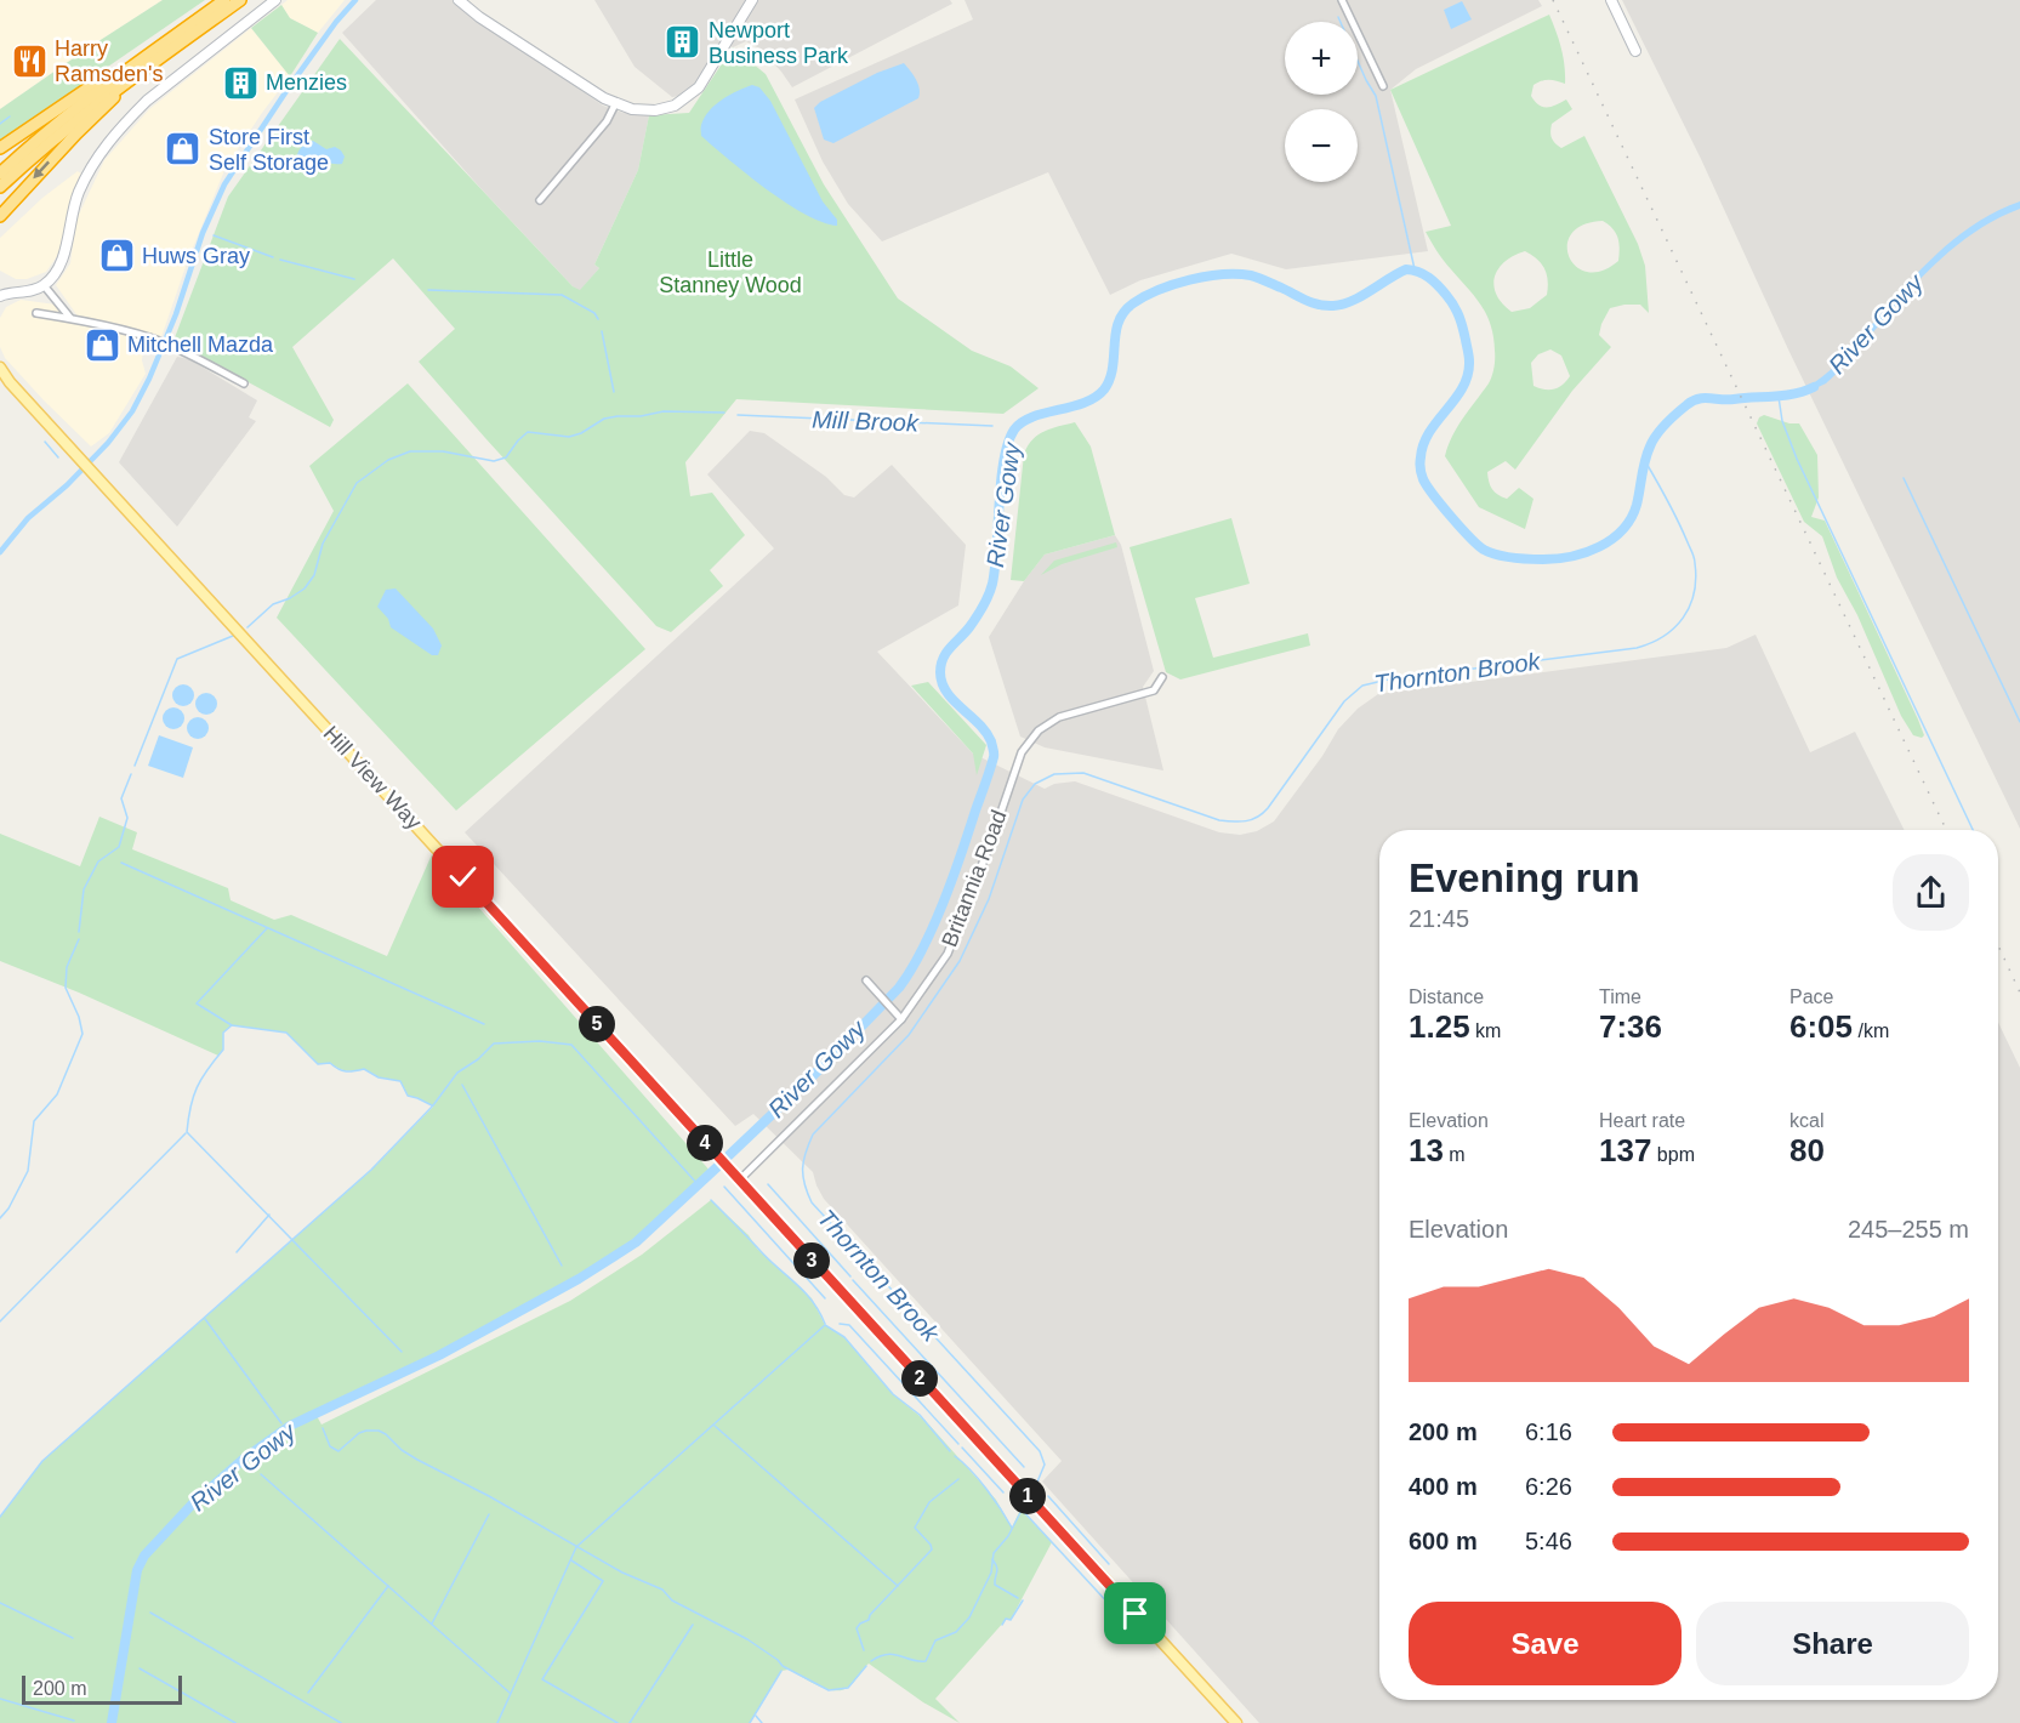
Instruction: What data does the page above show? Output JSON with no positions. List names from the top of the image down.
{
  "streets": {
    "main road": ["Hill View Way"],
    "street": ["Britannia Road"]
  },
  "crossings": [
    ["Hill View Way", "Britannia Road"]
  ],
  "water": ["River Gowy", "Mill Brook", "Thornton Brook"],
  "parks": ["Little Stanney Wood"],
  "places": {
    "building": ["Newport Business Park", "Menzies"],
    "restaurant": ["Harry Ramsden's"],
    "shop": ["Store First Self Storage", "Huws Gray", "Mitchell Mazda"]
  },
  "scale_bar": "200 m",
  "page": {
    "map_buttons": ["+", "−"],
    "heading": ["Evening run", "21:45"],
    "stats": [
      ["Distance", "1.25 km"],
      ["Time", "7:36"],
      ["Pace", "6:05 /km"],
      ["Elevation", "13 m"],
      ["Heart rate", "137 bpm"],
      ["kcal", "80"]
    ],
    "pins": [
      "5",
      "4",
      "3",
      "2",
      "1"
    ],
    "chart": ["Elevation", "245–255 m"],
    "list": [
      {
        "name": "200 m",
        "note": "6:16"
      },
      {
        "name": "400 m",
        "note": "6:26"
      },
      {
        "name": "600 m",
        "note": "5:46"
      }
    ],
    "buttons": ["Save", "Share"],
    "scale": "200 m"
  }
}
